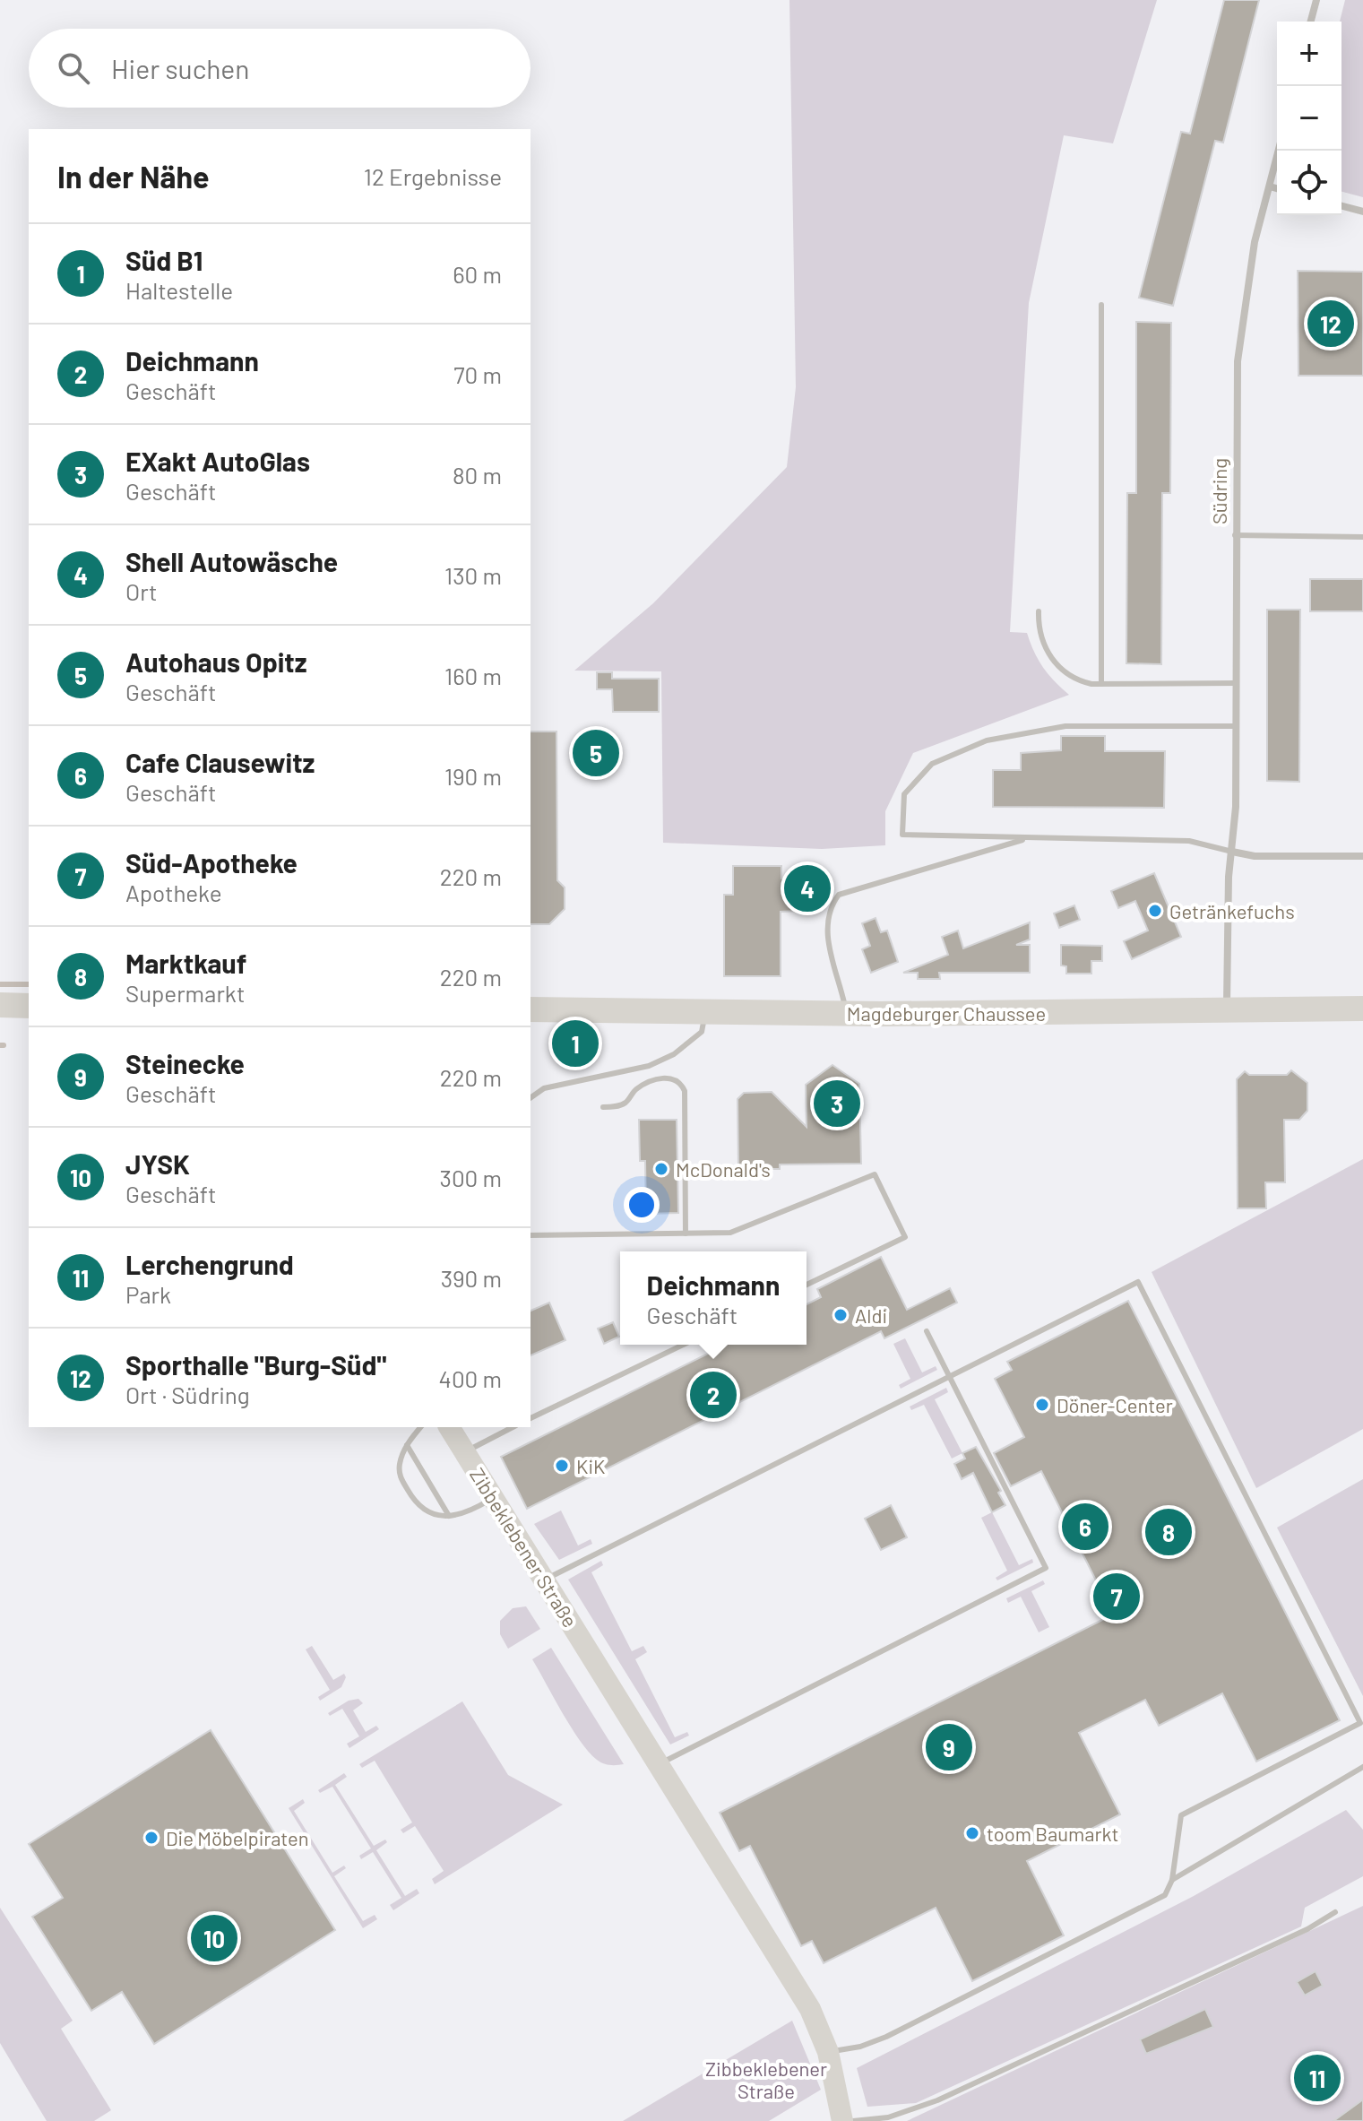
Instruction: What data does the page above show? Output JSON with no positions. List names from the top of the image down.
{
  "streets": {
    "main road": ["Magdeburger Chaussee"],
    "street": ["Südring", "Zibbeklebener Straße"]
  },
  "crossings": [
    ["Südring", "Magdeburger Chaussee"]
  ],
  "parks": ["Zibbeklebener Straße"],
  "places": [
    "Getränkefuchs",
    "McDonald's",
    "Aldi",
    "Döner-Center",
    "KiK",
    "toom Baumarkt",
    "Die Möbelpiraten"
  ],
  "page": {
    "map_buttons": ["+", "−"],
    "search": "Hier suchen",
    "heading": ["In der Nähe", "12 Ergebnisse"],
    "list": [
      {
        "mark": "1",
        "name": "Süd B1",
        "note": "Haltestelle",
        "value": "60 m"
      },
      {
        "mark": "2",
        "name": "Deichmann",
        "note": "Geschäft",
        "value": "70 m"
      },
      {
        "mark": "3",
        "name": "EXakt AutoGlas",
        "note": "Geschäft",
        "value": "80 m"
      },
      {
        "mark": "4",
        "name": "Shell Autowäsche",
        "note": "Ort",
        "value": "130 m"
      },
      {
        "mark": "5",
        "name": "Autohaus Opitz",
        "note": "Geschäft",
        "value": "160 m"
      },
      {
        "mark": "6",
        "name": "Cafe Clausewitz",
        "note": "Geschäft",
        "value": "190 m"
      },
      {
        "mark": "7",
        "name": "Süd-Apotheke",
        "note": "Apotheke",
        "value": "220 m"
      },
      {
        "mark": "8",
        "name": "Marktkauf",
        "note": "Supermarkt",
        "value": "220 m"
      },
      {
        "mark": "9",
        "name": "Steinecke",
        "note": "Geschäft",
        "value": "220 m"
      },
      {
        "mark": "10",
        "name": "JYSK",
        "note": "Geschäft",
        "value": "300 m"
      },
      {
        "mark": "11",
        "name": "Lerchengrund",
        "note": "Park",
        "value": "390 m"
      },
      {
        "mark": "12",
        "name": "Sporthalle \"Burg-Süd\"",
        "note": "Ort · Südring",
        "value": "400 m"
      }
    ],
    "pins": [
      "12",
      "5",
      "4",
      "1",
      "3",
      "2",
      "6",
      "8",
      "7",
      "9",
      "10",
      "11"
    ],
    "popup": ["Deichmann", "Geschäft"]
  }
}
